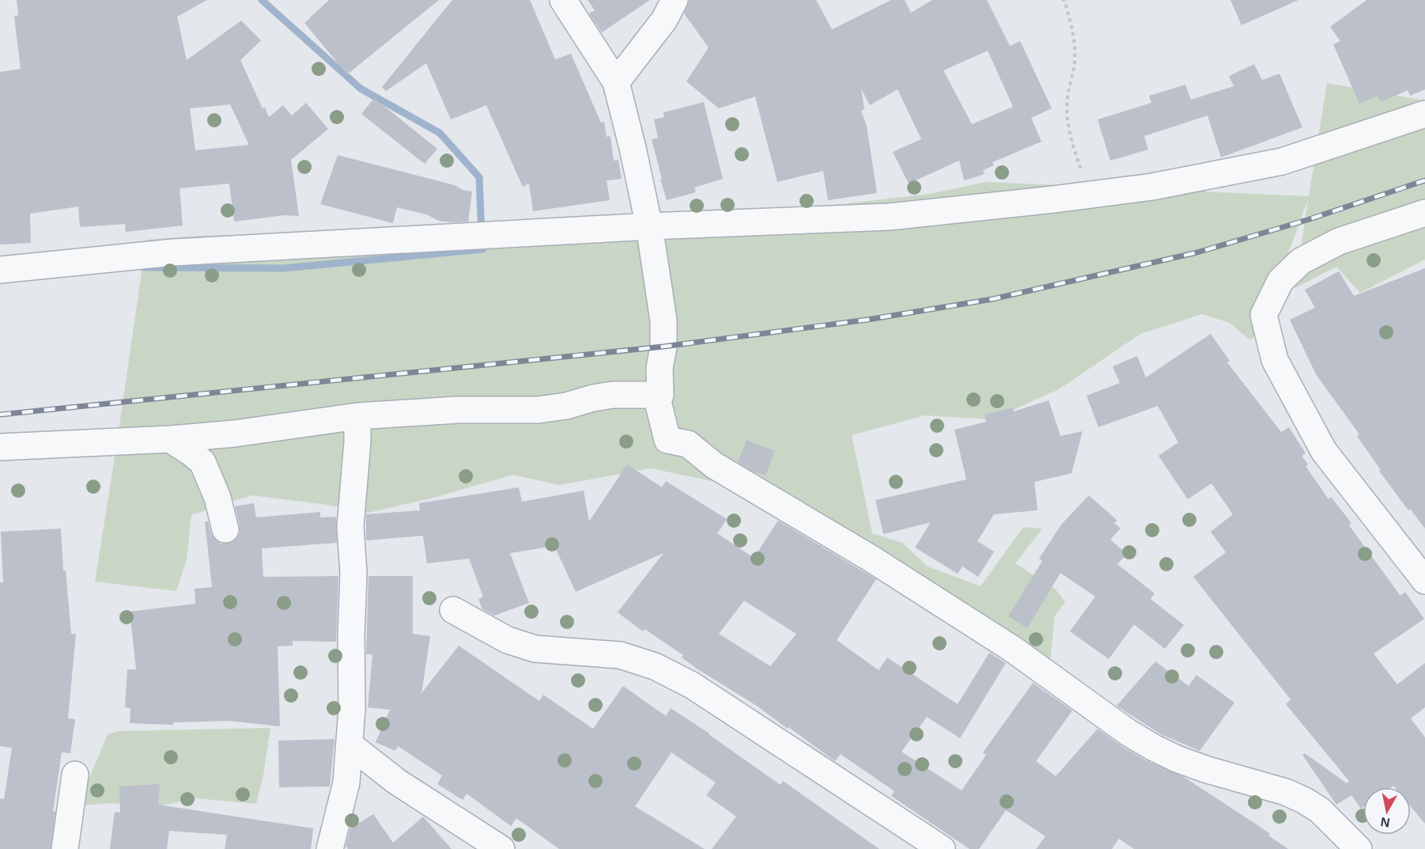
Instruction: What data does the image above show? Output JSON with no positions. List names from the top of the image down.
{
  "north": "bottom"
}
